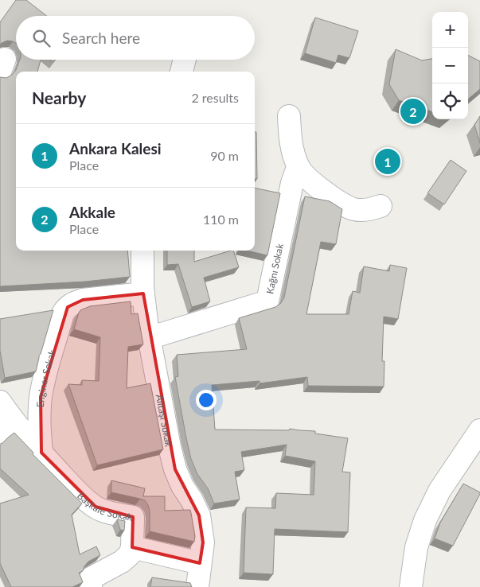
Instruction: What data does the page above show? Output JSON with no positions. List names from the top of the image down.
{
  "streets": {
    "street": [
      "Kağnı Sokak",
      "Enginar Sokak",
      "Alitaşı Sokak",
      "Başkale Sokak"
    ]
  },
  "crossings": [
    ["Kağnı Sokak", "Alitaşı Sokak"],
    ["Enginar Sokak", "Alitaşı Sokak"],
    ["Enginar Sokak", "Başkale Sokak"]
  ],
  "page": {
    "map_buttons": ["+", "−"],
    "search": "Search here",
    "heading": ["Nearby", "2 results"],
    "pins": ["2", "1"],
    "list": [
      {
        "mark": "1",
        "name": "Ankara Kalesi",
        "note": "Place",
        "value": "90 m"
      },
      {
        "mark": "2",
        "name": "Akkale",
        "note": "Place",
        "value": "110 m"
      }
    ]
  }
}
